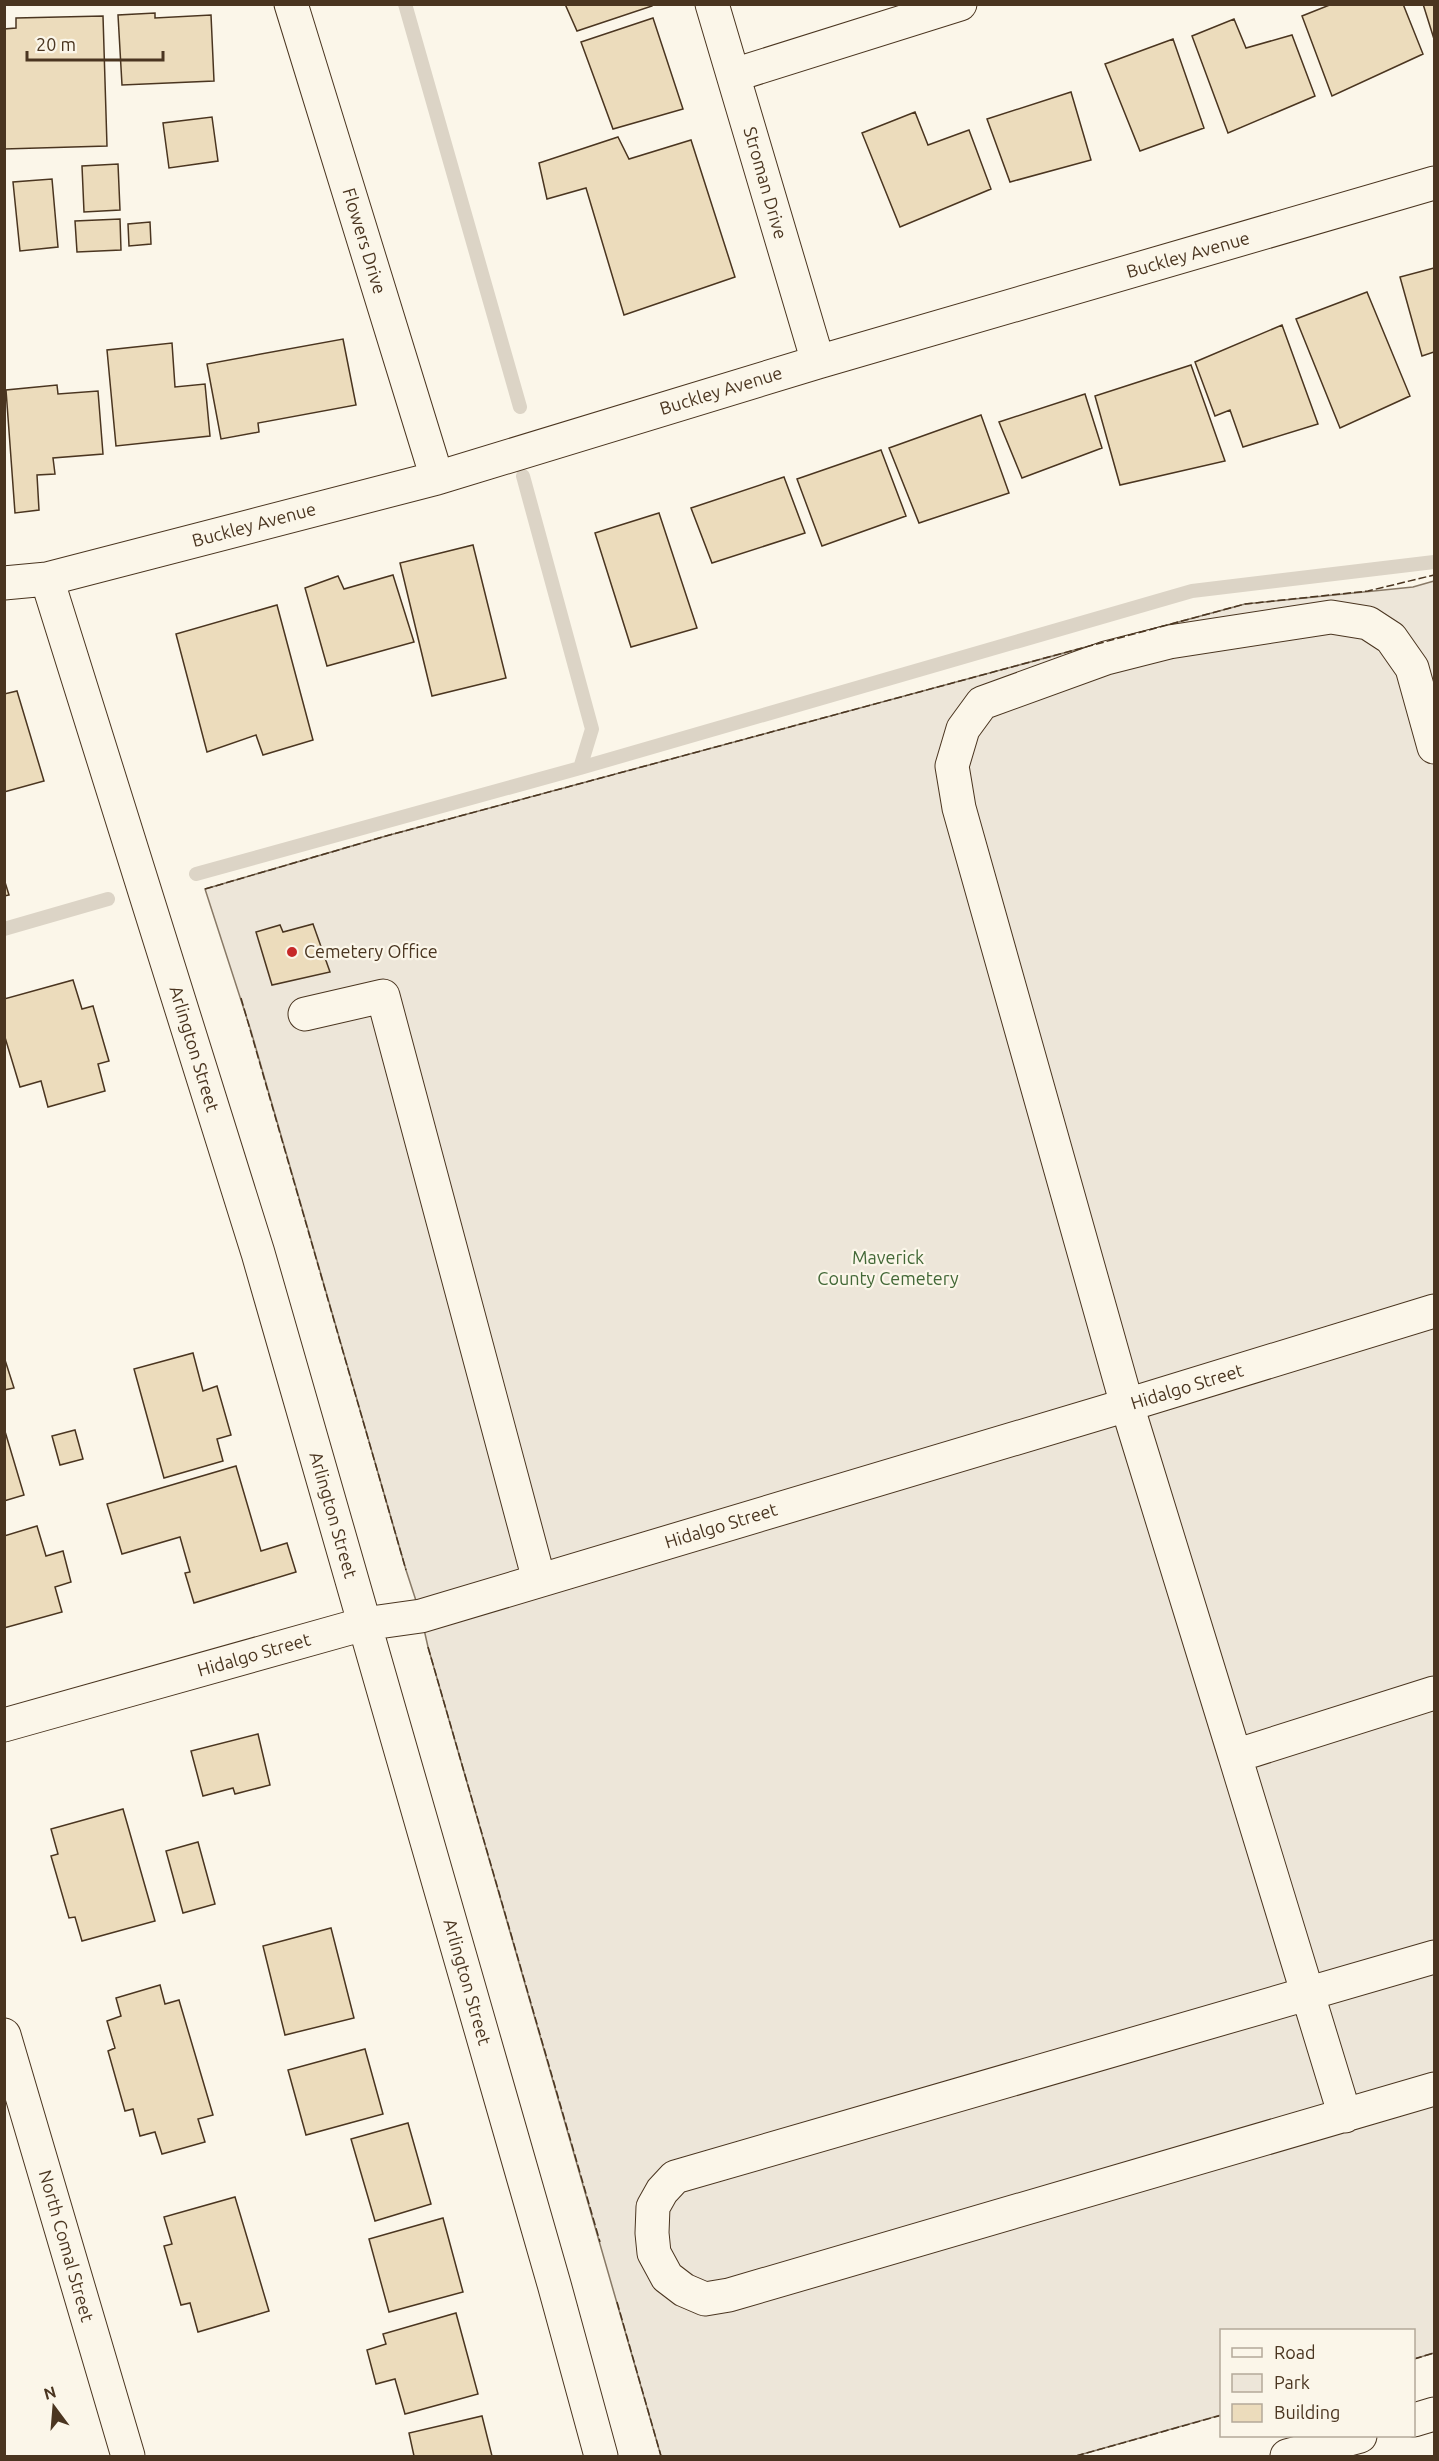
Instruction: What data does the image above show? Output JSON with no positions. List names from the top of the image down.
{
  "streets": {
    "street": [
      "Stroman Drive",
      "Flowers Drive",
      "Buckley Avenue",
      "Arlington Street",
      "Hidalgo Street",
      "North Comal Street"
    ]
  },
  "crossings": [
    ["Stroman Drive", "Buckley Avenue"],
    ["Flowers Drive", "Buckley Avenue"],
    ["Buckley Avenue", "Arlington Street"],
    ["Arlington Street", "Hidalgo Street"]
  ],
  "parks": ["Maverick County Cemetery"],
  "places": ["Cemetery Office"],
  "legend": ["Road", "Park", "Building"],
  "scale_bar": "20 m",
  "north": "top"
}
